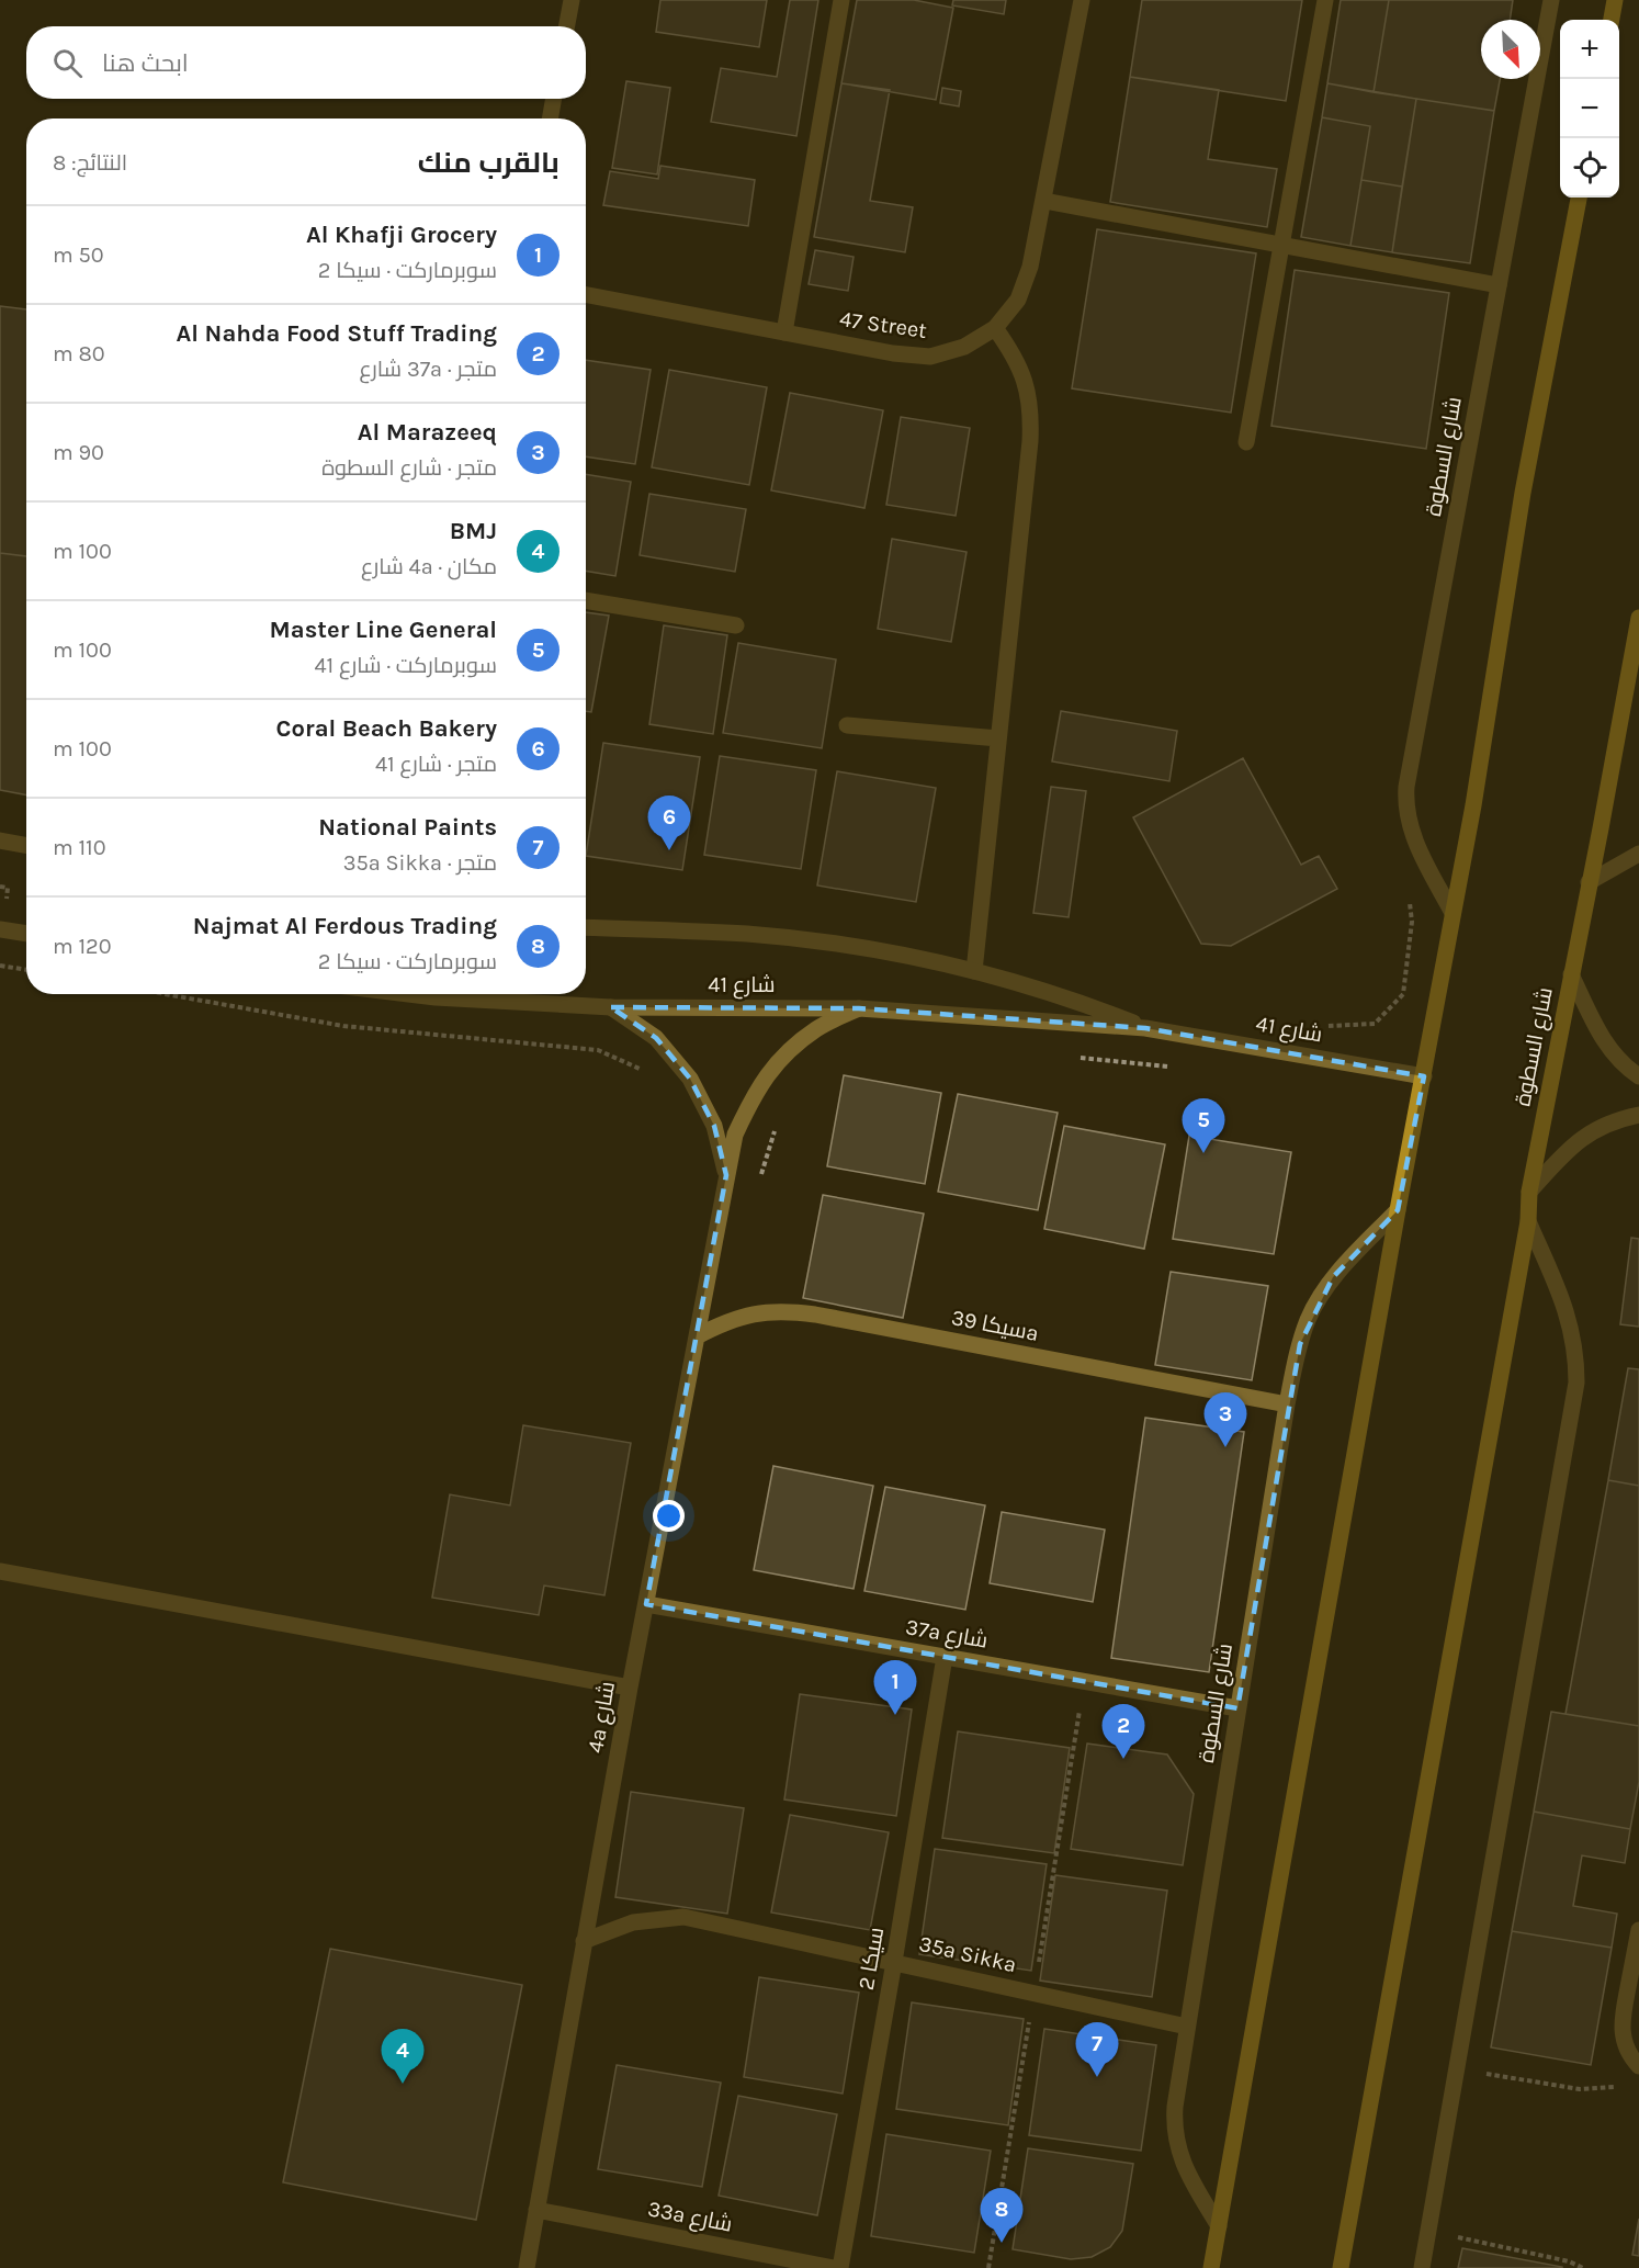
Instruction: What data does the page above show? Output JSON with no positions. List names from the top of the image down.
{
  "streets": {
    "main road": ["شارع السطوة"],
    "street": [
      "47 Street",
      "شارع 41",
      "سيكا 39a",
      "37a شارع",
      "4a شارع",
      "35a Sikka",
      "سيكا 2",
      "33a شارع"
    ]
  },
  "crossings": [
    ["شارع السطوة", "سيكا 39a"],
    ["شارع السطوة", "37a شارع"],
    ["شارع السطوة", "35a Sikka"],
    ["شارع 41", "4a شارع"],
    ["سيكا 39a", "4a شارع"],
    ["37a شارع", "4a شارع"],
    ["37a شارع", "سيكا 2"],
    ["4a شارع", "35a Sikka"],
    ["4a شارع", "33a شارع"],
    ["35a Sikka", "سيكا 2"]
  ],
  "north": "bottom right",
  "page": {
    "map_buttons": ["+", "−"],
    "search": "ابحث هنا",
    "heading": ["بالقرب منك", "النتائج: 8"],
    "list": [
      {
        "mark": "1",
        "name": "Al Khafji Grocery",
        "note": "سوبرماركت · سيكا 2",
        "value": "50 m"
      },
      {
        "mark": "2",
        "name": "Al Nahda Food Stuff Trading",
        "note": "متجر · 37a شارع",
        "value": "80 m"
      },
      {
        "mark": "3",
        "name": "Al Marazeeq",
        "note": "متجر · شارع السطوة",
        "value": "90 m"
      },
      {
        "mark": "4",
        "name": "BMJ",
        "note": "مكان · 4a شارع",
        "value": "100 m"
      },
      {
        "mark": "5",
        "name": "Master Line General",
        "note": "سوبرماركت · شارع 41",
        "value": "100 m"
      },
      {
        "mark": "6",
        "name": "Coral Beach Bakery",
        "note": "متجر · شارع 41",
        "value": "100 m"
      },
      {
        "mark": "7",
        "name": "National Paints",
        "note": "متجر · 35a Sikka",
        "value": "110 m"
      },
      {
        "mark": "8",
        "name": "Najmat Al Ferdous Trading",
        "note": "سوبرماركت · سيكا 2",
        "value": "120 m"
      }
    ],
    "pins": [
      "6",
      "5",
      "3",
      "1",
      "2",
      "7",
      "4",
      "8"
    ]
  }
}
